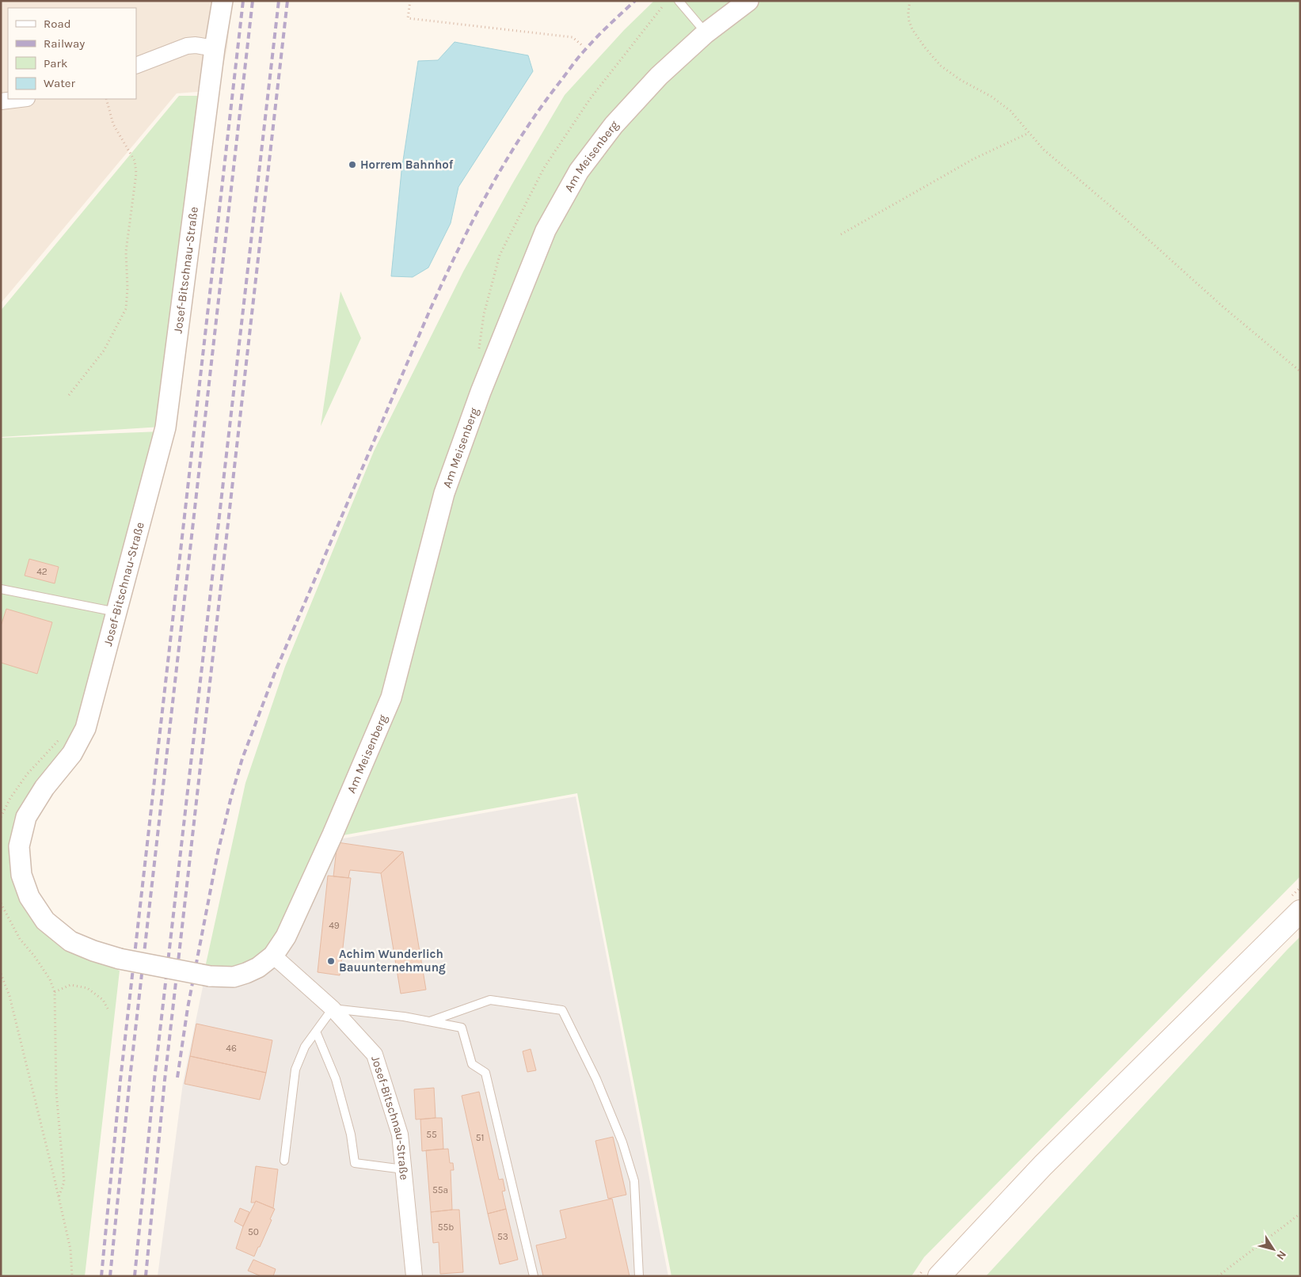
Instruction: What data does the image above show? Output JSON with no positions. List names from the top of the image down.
{
  "streets": {
    "street": ["Am Meisenberg", "Josef-Bitschnau-Straße"]
  },
  "crossings": [
    ["Am Meisenberg", "Josef-Bitschnau-Straße"]
  ],
  "places": ["Horrem Bahnhof", "Achim Wunderlich Bauunternehmung"],
  "house_numbers": [
    "42",
    "49",
    "46",
    "55",
    "51",
    "55a",
    "55b",
    "50",
    "53"
  ],
  "legend": [
    "Road",
    "Railway",
    "Park",
    "Water"
  ],
  "north": "bottom right"
}
